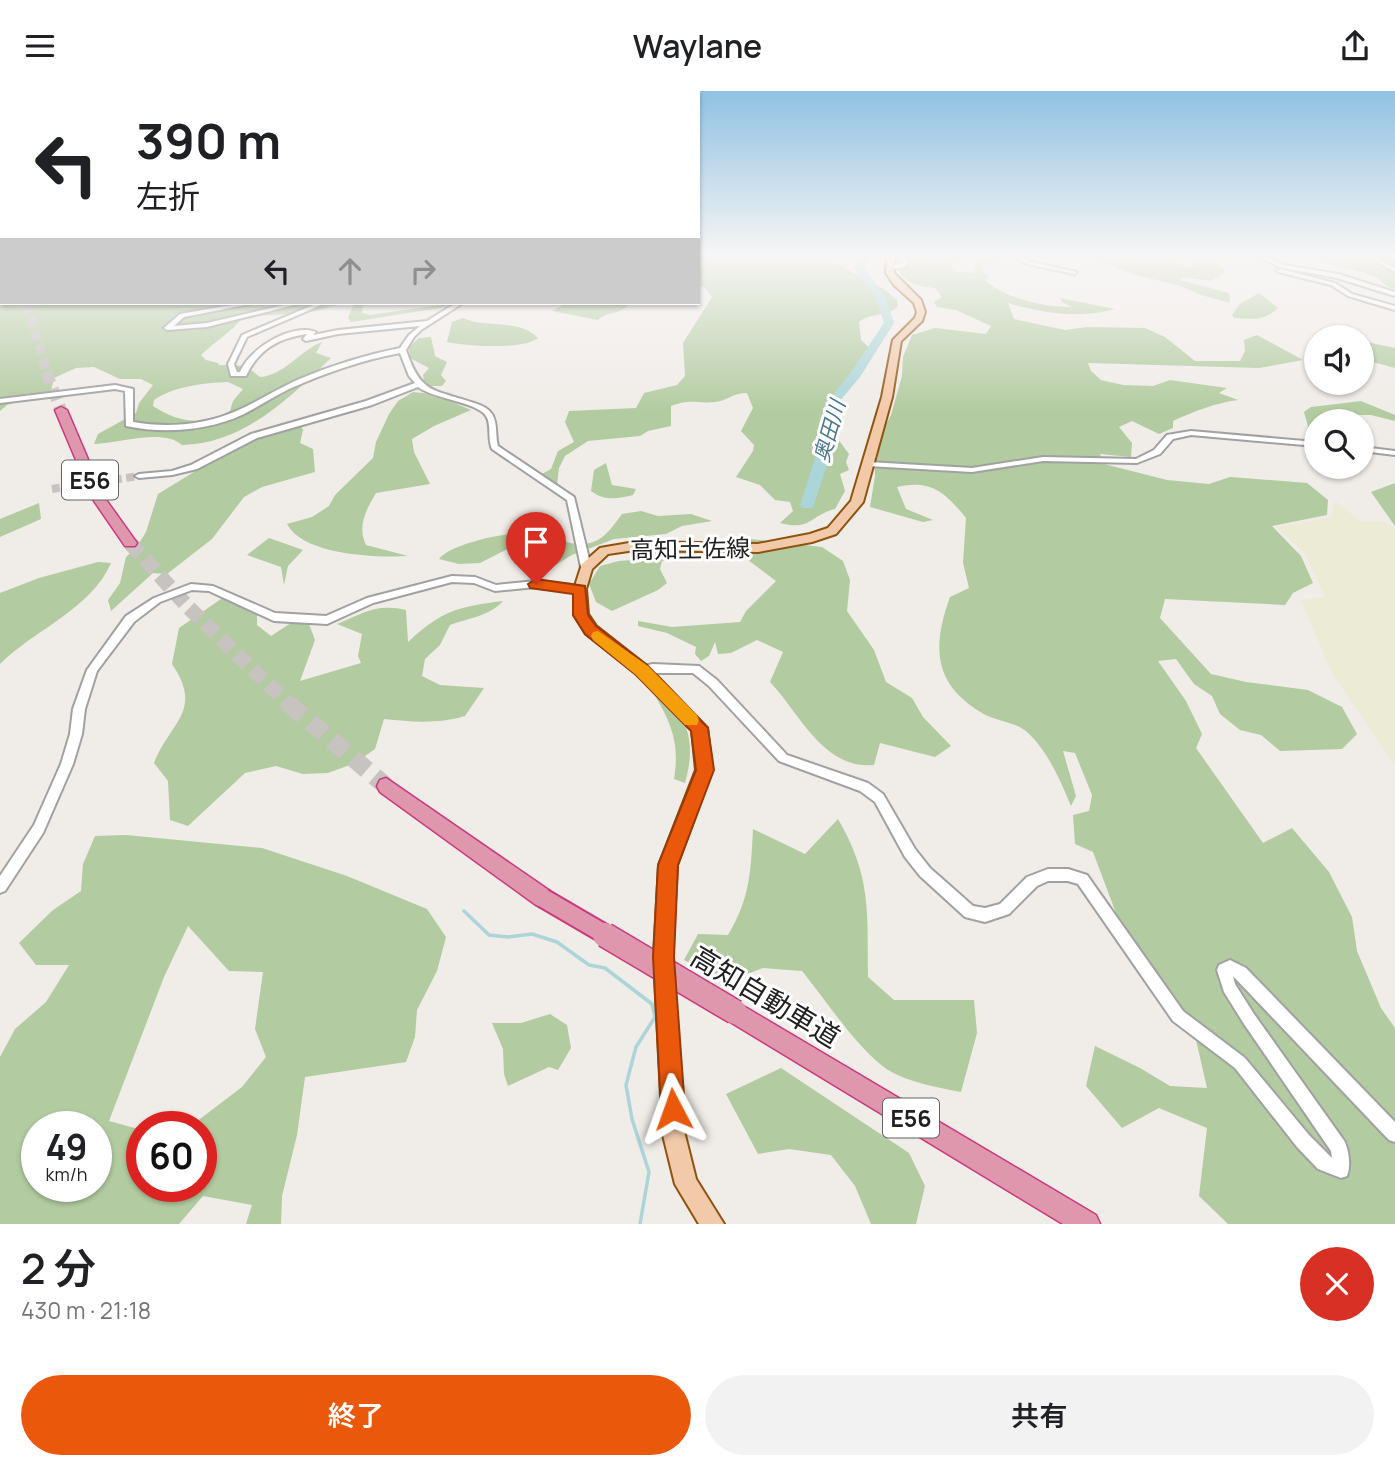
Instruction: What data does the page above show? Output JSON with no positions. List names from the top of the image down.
{
  "streets": {
    "highway": ["E56", "高知自動車道"],
    "main road": ["高知土佐線"]
  },
  "water": ["奥田川"],
  "page": {
    "header": "Waylane",
    "turn": ["390 m", "左折"],
    "speed": "49 km/h",
    "limit": "60",
    "heading": ["2 分", "430 m · 21:18"],
    "buttons": ["終了", "共有"]
  }
}
